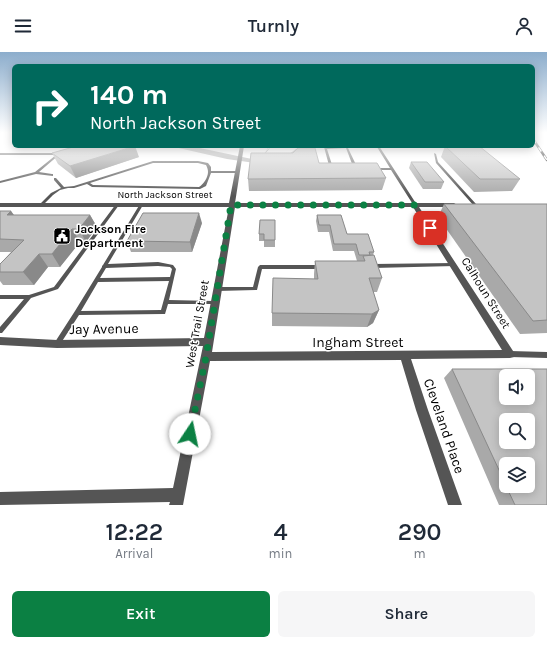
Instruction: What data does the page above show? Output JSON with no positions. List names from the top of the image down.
{
  "streets": {
    "street": [
      "North Jackson Street",
      "Calhoun Street",
      "West Trail Street",
      "Jay Avenue",
      "Ingham Street",
      "Cleveland Place"
    ]
  },
  "crossings": [
    ["North Jackson Street", "Calhoun Street"],
    ["North Jackson Street", "West Trail Street"],
    ["Calhoun Street", "Ingham Street"],
    ["West Trail Street", "Jay Avenue"],
    ["West Trail Street", "Ingham Street"],
    ["Ingham Street", "Cleveland Place"]
  ],
  "places": {
    "public building": ["Jackson Fire Department"]
  },
  "page": {
    "header": "Turnly",
    "turn": ["140 m", "North Jackson Street"],
    "eta": [
      "12:22",
      "Arrival",
      "4",
      "min",
      "290",
      "m"
    ],
    "buttons": ["Exit", "Share"]
  }
}
